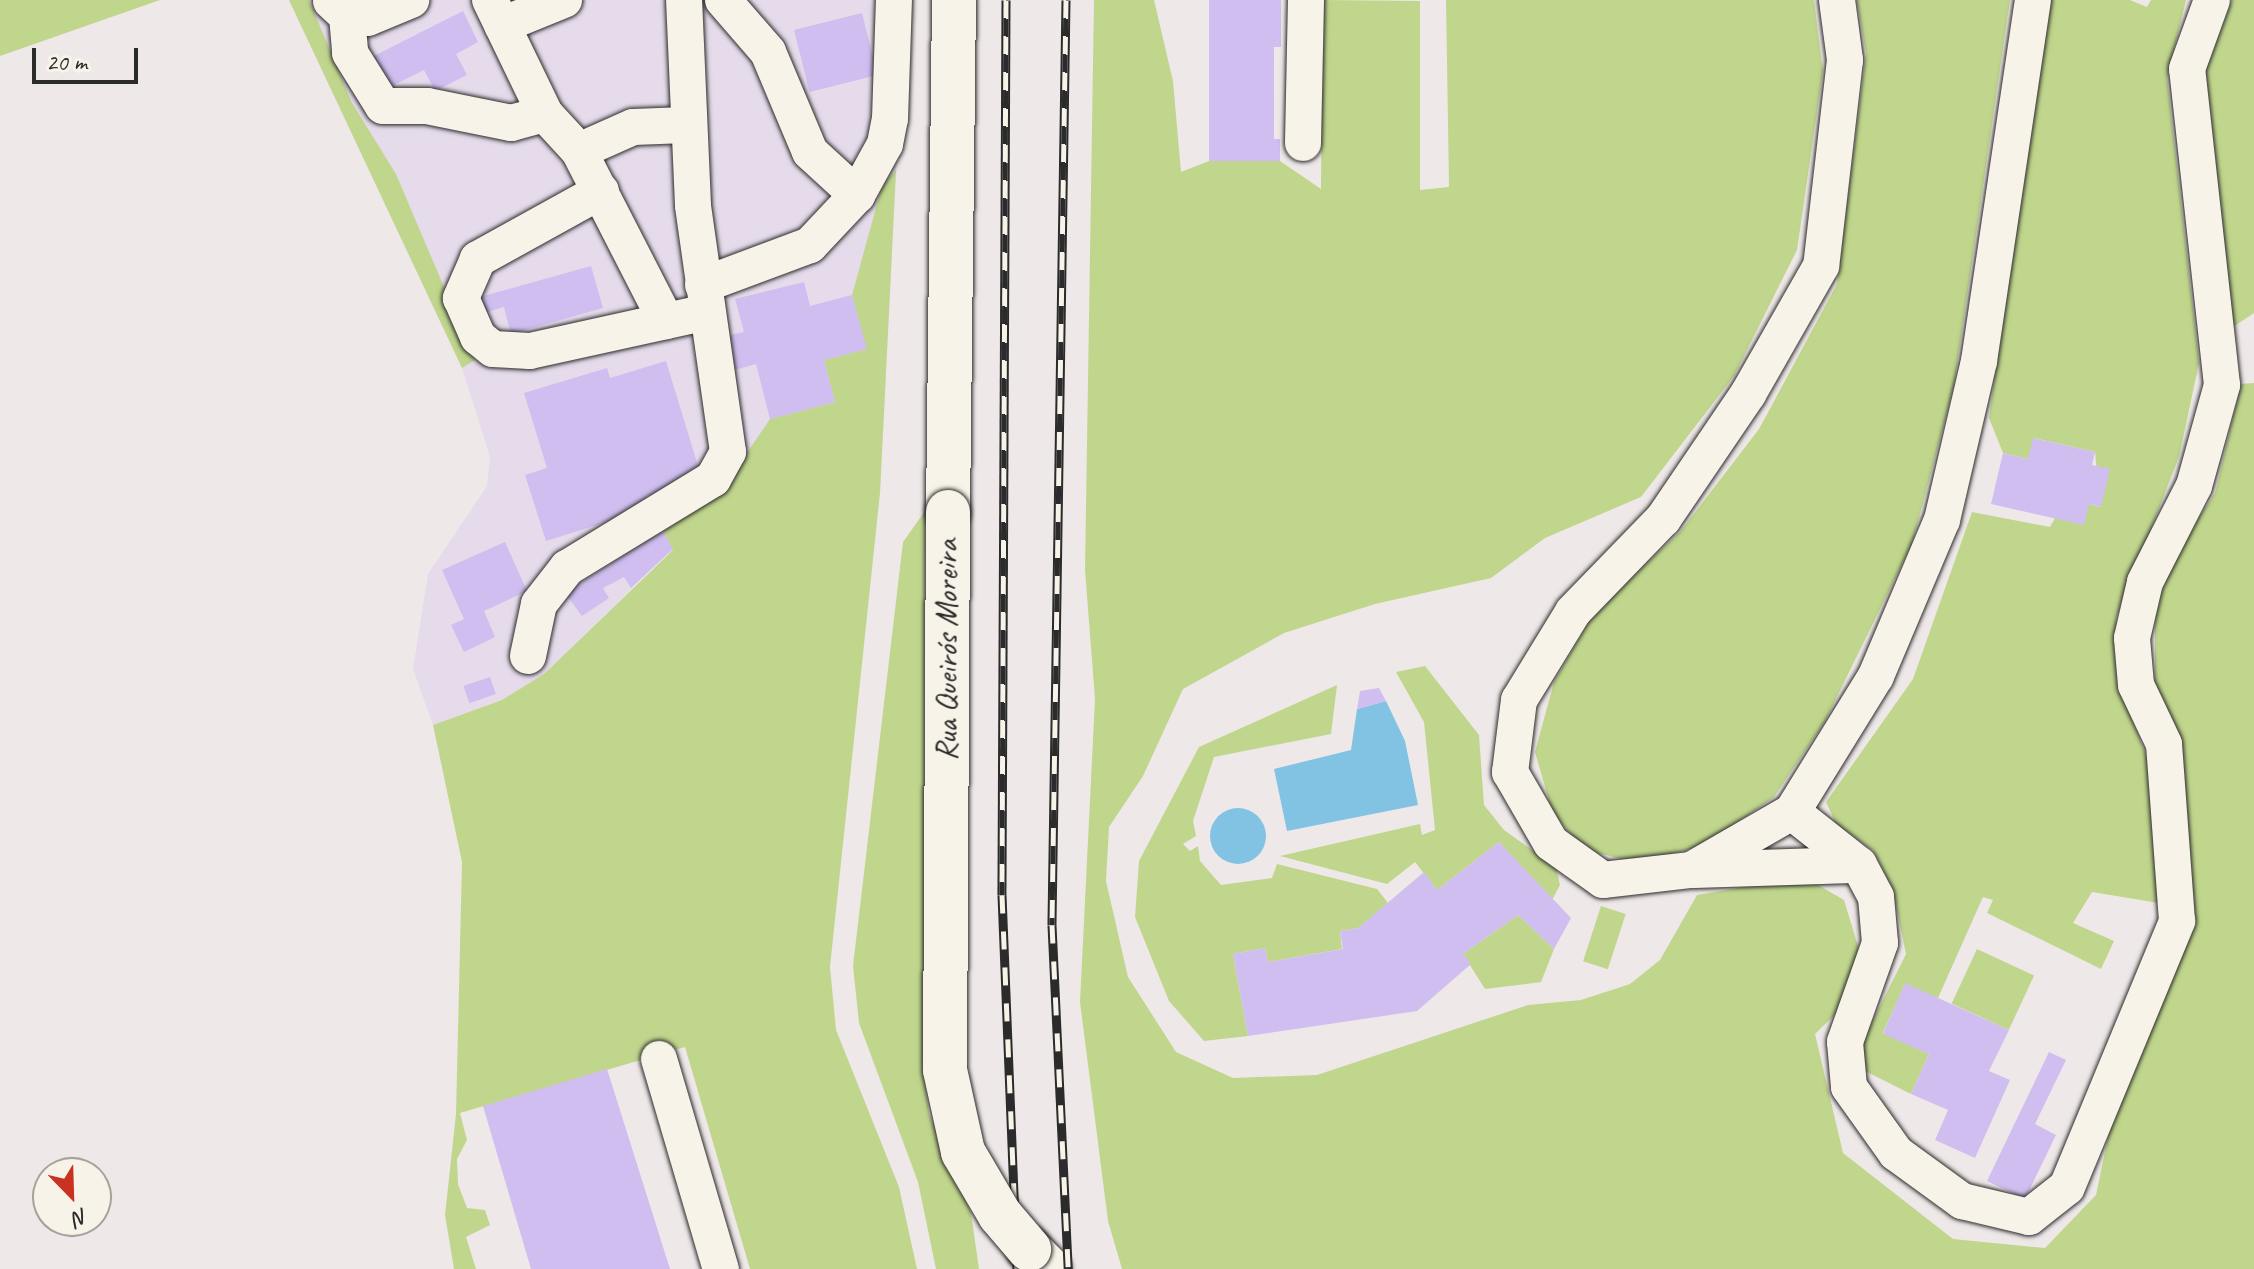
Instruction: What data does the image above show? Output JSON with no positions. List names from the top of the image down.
{
  "streets": {
    "main road": ["Rua Queirós Moreira"]
  },
  "scale_bar": "20 m",
  "north": "bottom right"
}
